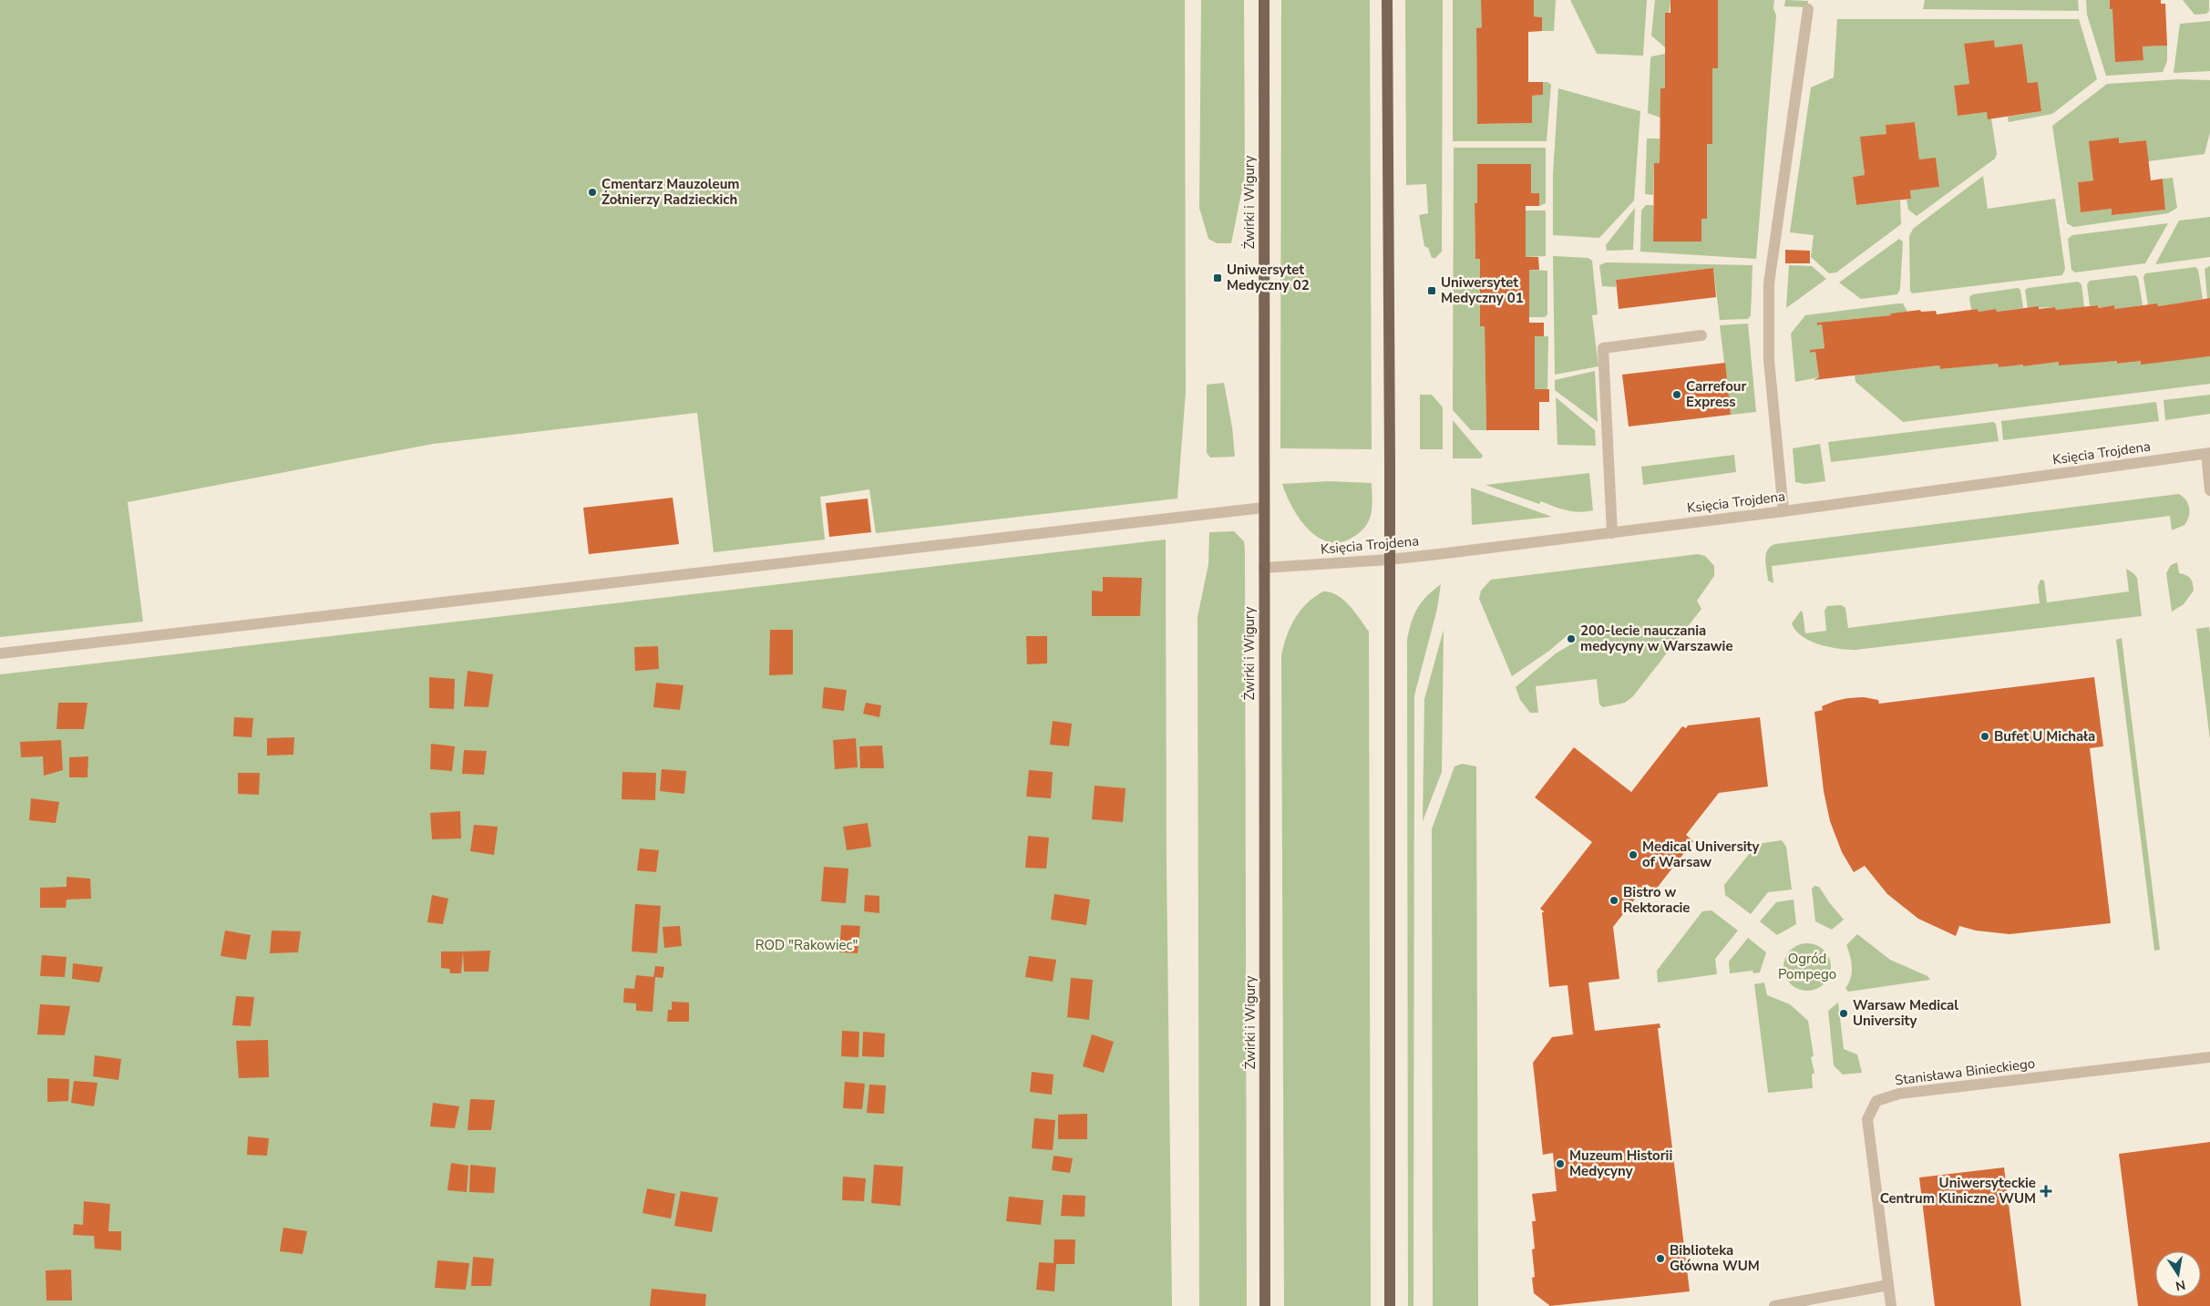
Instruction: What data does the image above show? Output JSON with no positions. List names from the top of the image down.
{
  "streets": {
    "main road": ["Żwirki i Wigury"],
    "street": ["Księcia Trojdena", "Stanisława Binieckiego"]
  },
  "crossings": [
    ["Żwirki i Wigury", "Księcia Trojdena"]
  ],
  "parks": ["ROD \"Rakowiec\"", "Ogród Pompego"],
  "places": {
    "other": [
      "Cmentarz Mauzoleum Żołnierzy Radzieckich",
      "Carrefour Express",
      "200-lecie nauczania medycyny w Warszawie",
      "Bufet U Michała",
      "Medical University of Warsaw",
      "Bistro w Rektoracie",
      "Warsaw Medical University",
      "Muzeum Historii Medycyny",
      "Biblioteka Główna WUM"
    ],
    "transit": ["Uniwersytet Medyczny 02", "Uniwersytet Medyczny 01"],
    "health": ["Uniwersyteckie Centrum Kliniczne WUM"]
  },
  "north": "bottom"
}
